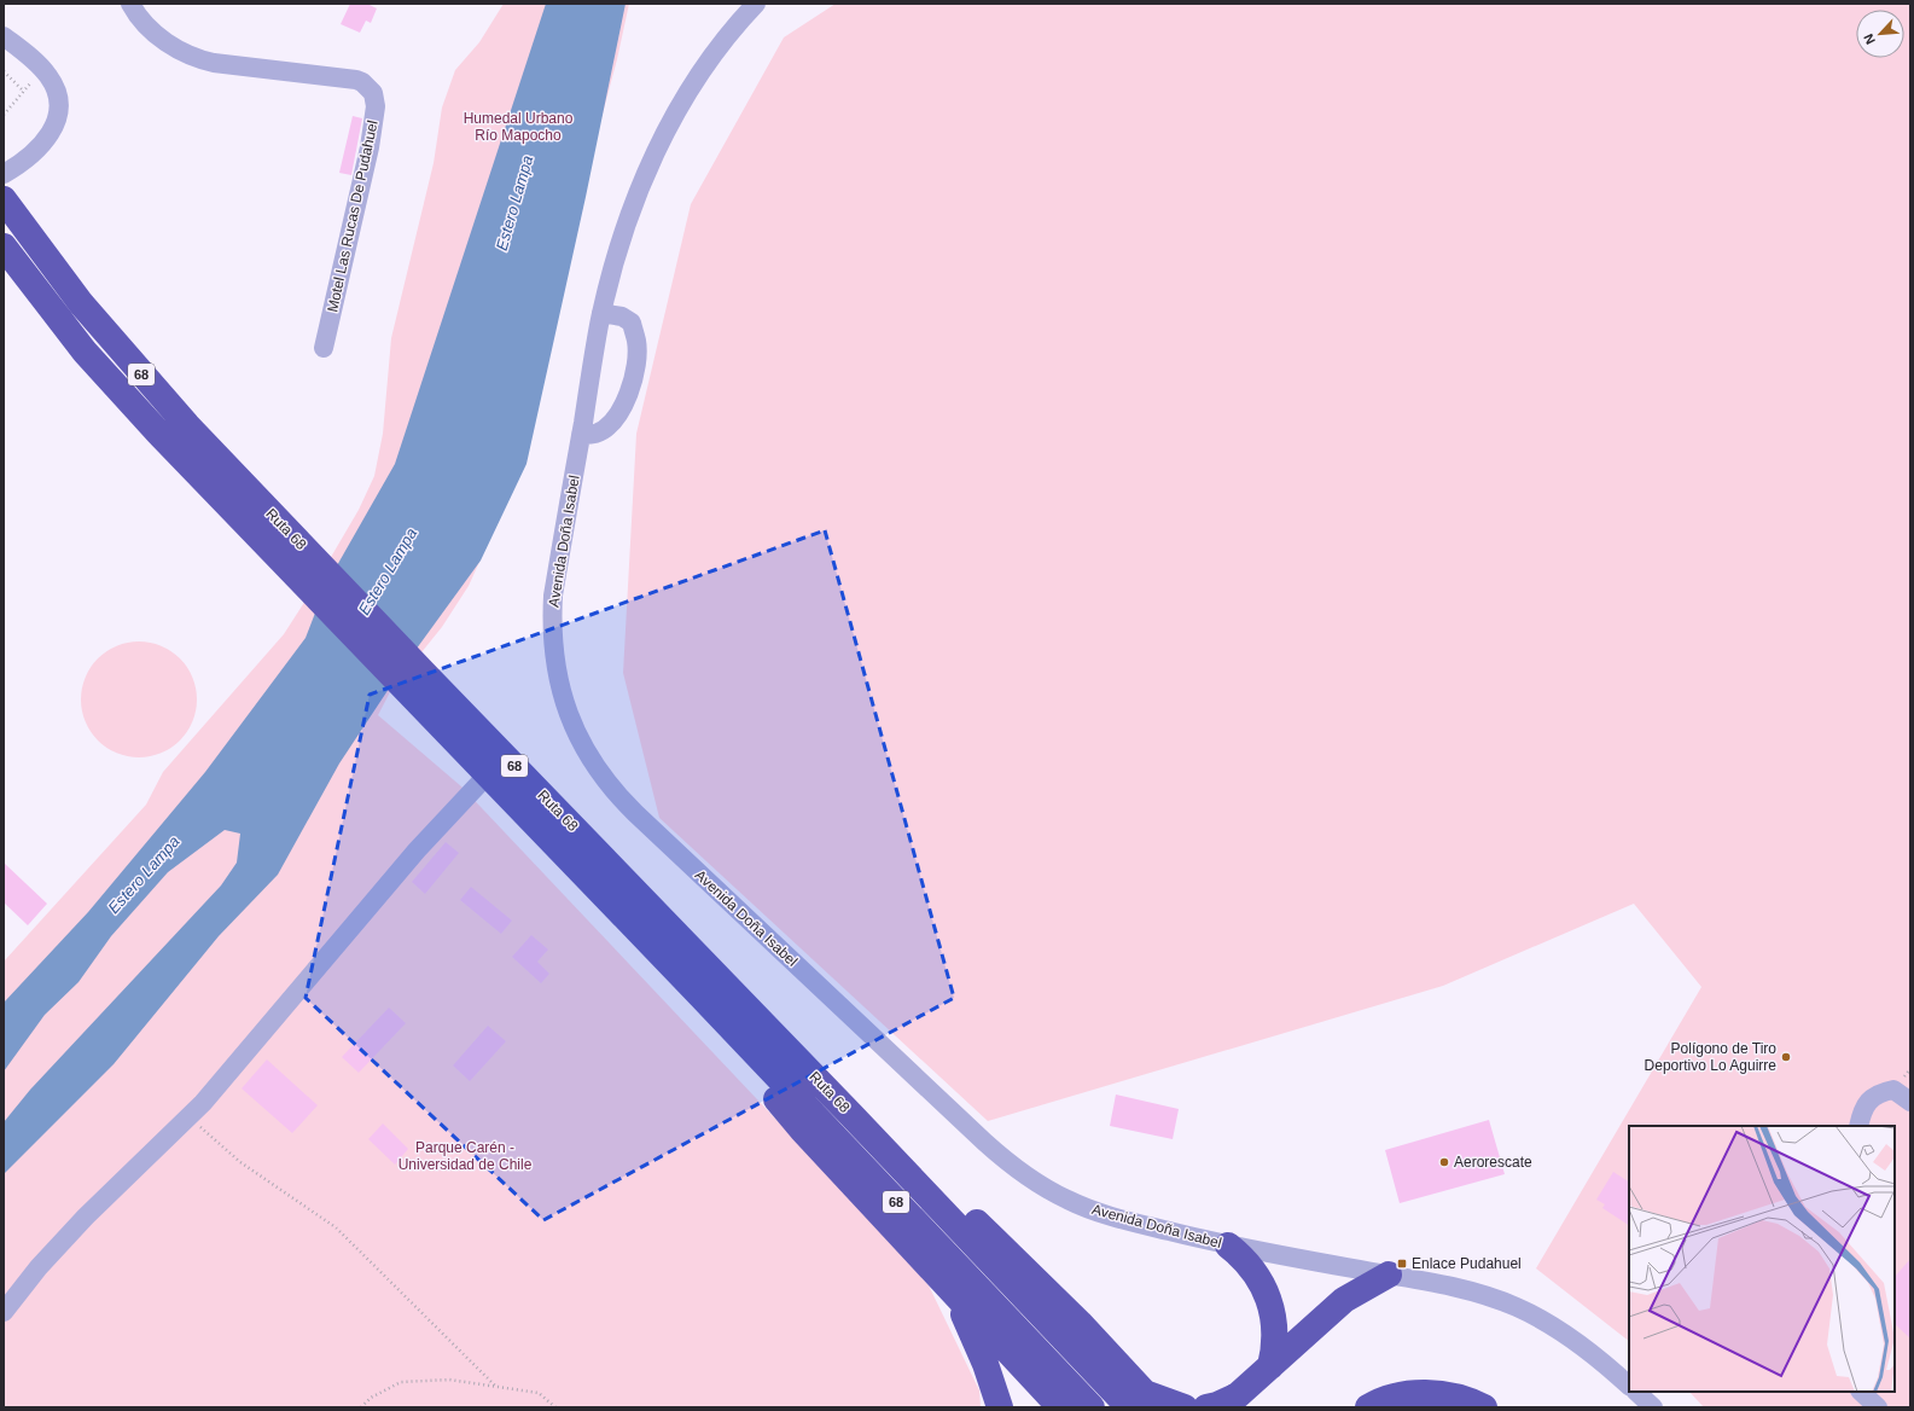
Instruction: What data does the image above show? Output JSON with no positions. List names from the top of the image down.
{
  "streets": {
    "highway": ["68", "Ruta 68"],
    "street": ["Motel Las Rucas De Pudahuel", "Avenida Doña Isabel"]
  },
  "water": ["Estero Lampa"],
  "parks": ["Humedal Urbano Río Mapocho", "Parque Carén - Universidad de Chile"],
  "places": {
    "other": ["Polígono de Tiro Deportivo Lo Aguirre", "Aerorescate"],
    "transit": ["Enlace Pudahuel"]
  },
  "north": "bottom left"
}
